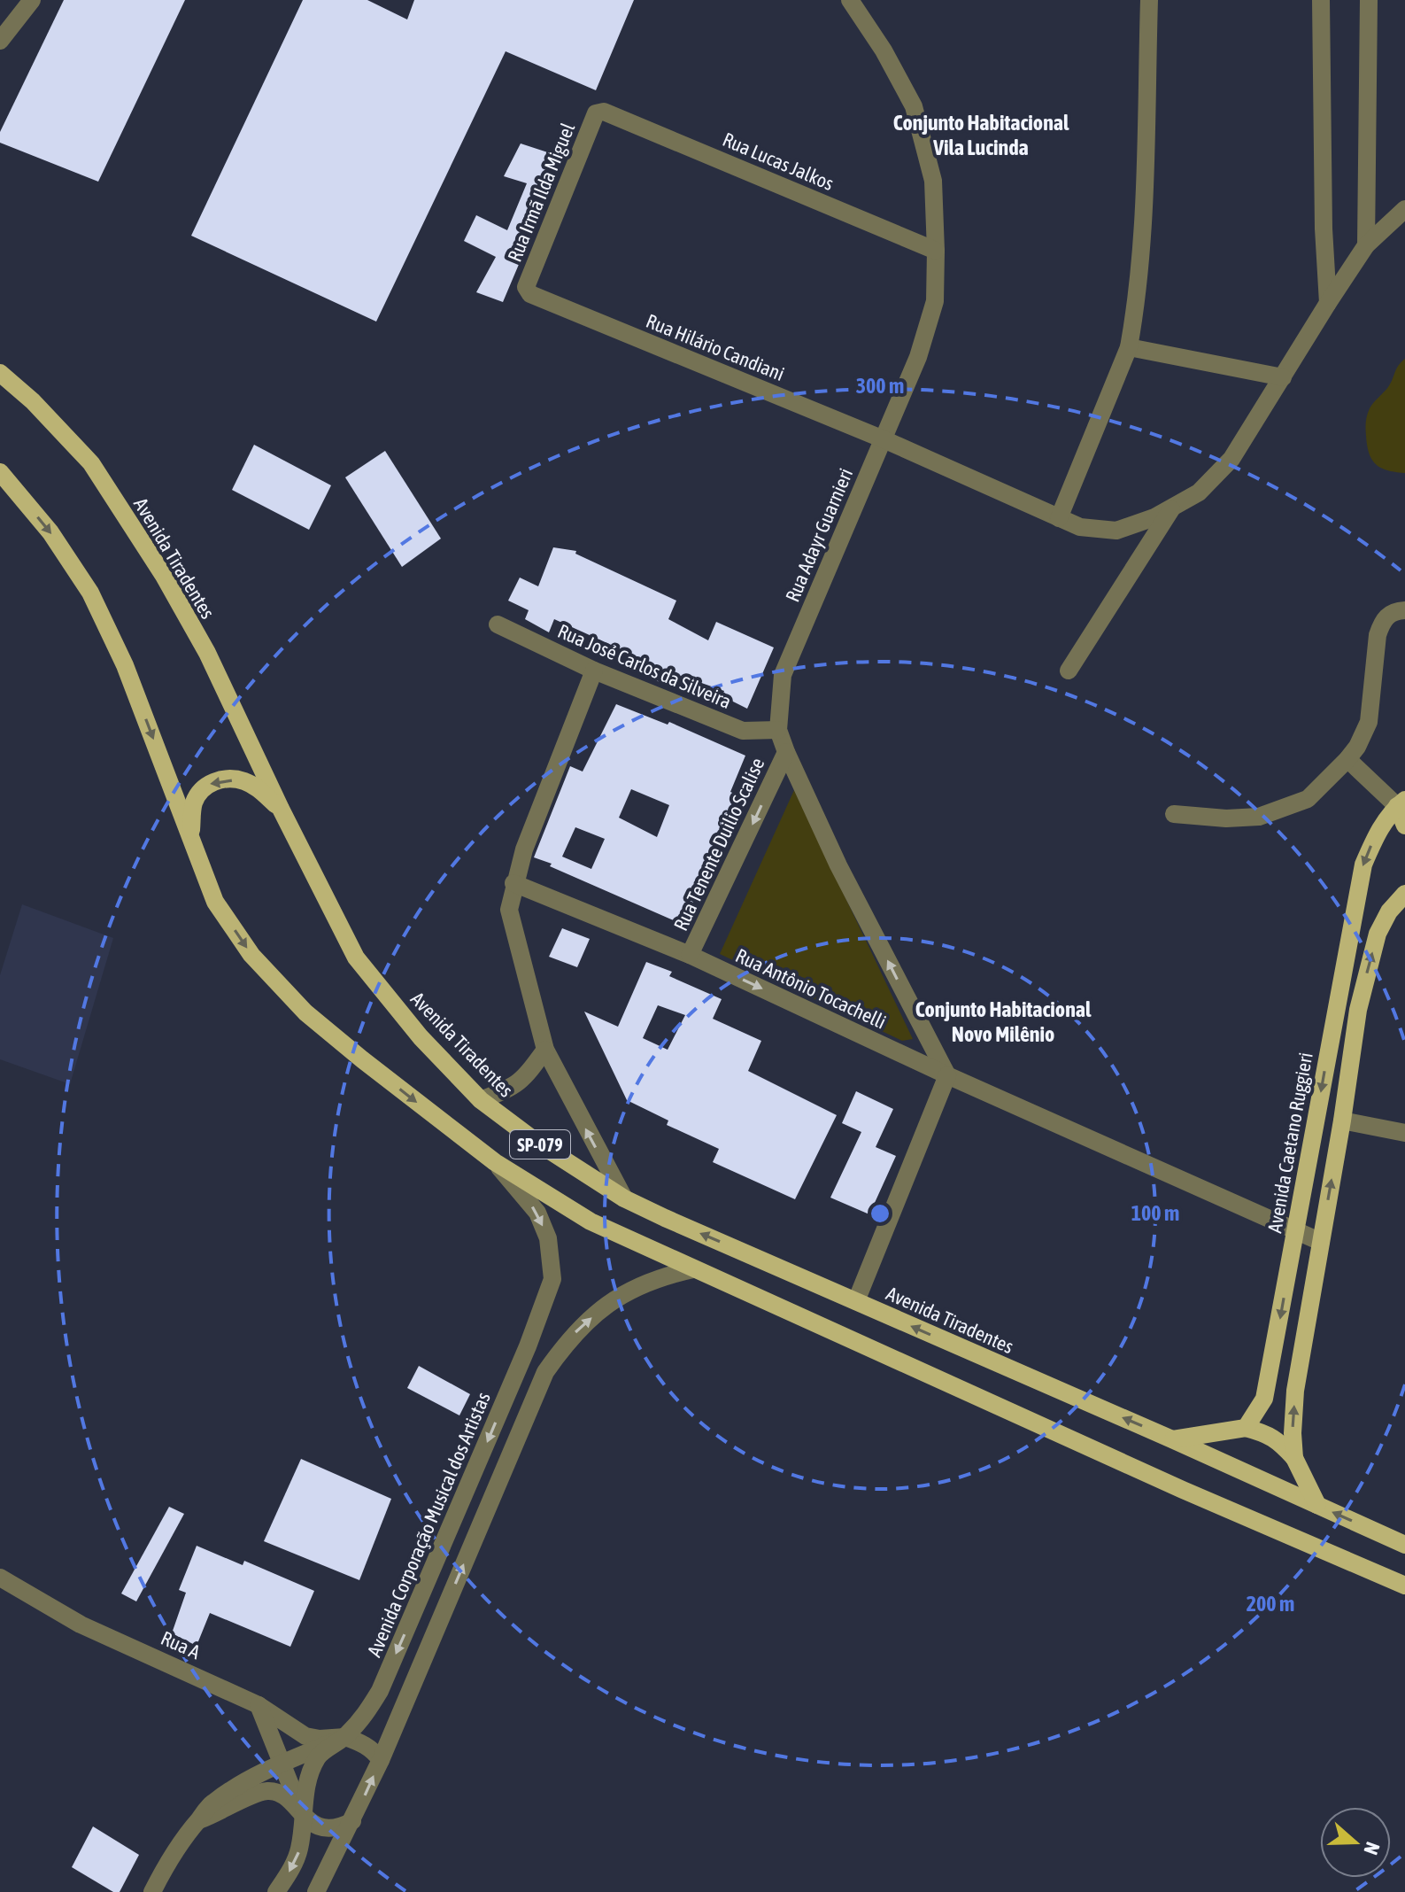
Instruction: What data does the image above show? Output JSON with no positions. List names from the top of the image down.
{
  "streets": {
    "main road": ["Avenida Tiradentes", "Avenida Caetano Ruggieri", "SP-079"],
    "street": [
      "Rua Lucas Jalkos",
      "Rua Irmã Ilda Miguel",
      "Rua Hilário Candiani",
      "Rua Adayr Guarnieri",
      "Rua José Carlos da Silveira",
      "Rua Tenente Duilio Scalise",
      "Rua Antônio Tocachelli",
      "Avenida Corporação Musical dos Artistas",
      "Rua A"
    ]
  },
  "crossings": [
    ["Rua Lucas Jalkos", "Rua Irmã Ilda Miguel"],
    ["Rua Lucas Jalkos", "Rua Adayr Guarnieri"],
    ["Rua Irmã Ilda Miguel", "Rua Hilário Candiani"],
    ["Rua Hilário Candiani", "Rua Adayr Guarnieri"],
    ["Rua Adayr Guarnieri", "Rua José Carlos da Silveira"],
    ["Rua Adayr Guarnieri", "Rua Tenente Duilio Scalise"],
    ["Rua Adayr Guarnieri", "Rua Antônio Tocachelli"],
    ["Rua Tenente Duilio Scalise", "Rua Antônio Tocachelli"],
    ["Rua Antônio Tocachelli", "Avenida Caetano Ruggieri"],
    ["SP-079", "Avenida Corporação Musical dos Artistas"],
    ["Avenida Corporação Musical dos Artistas", "Rua A"]
  ],
  "one_way": ["Rua Tenente Duilio Scalise"],
  "districts": ["Conjunto Habitacional Vila Lucinda", "Conjunto Habitacional Novo Milênio"],
  "north": "right",
  "rings": ["300 m", "100 m", "200 m"]
}
